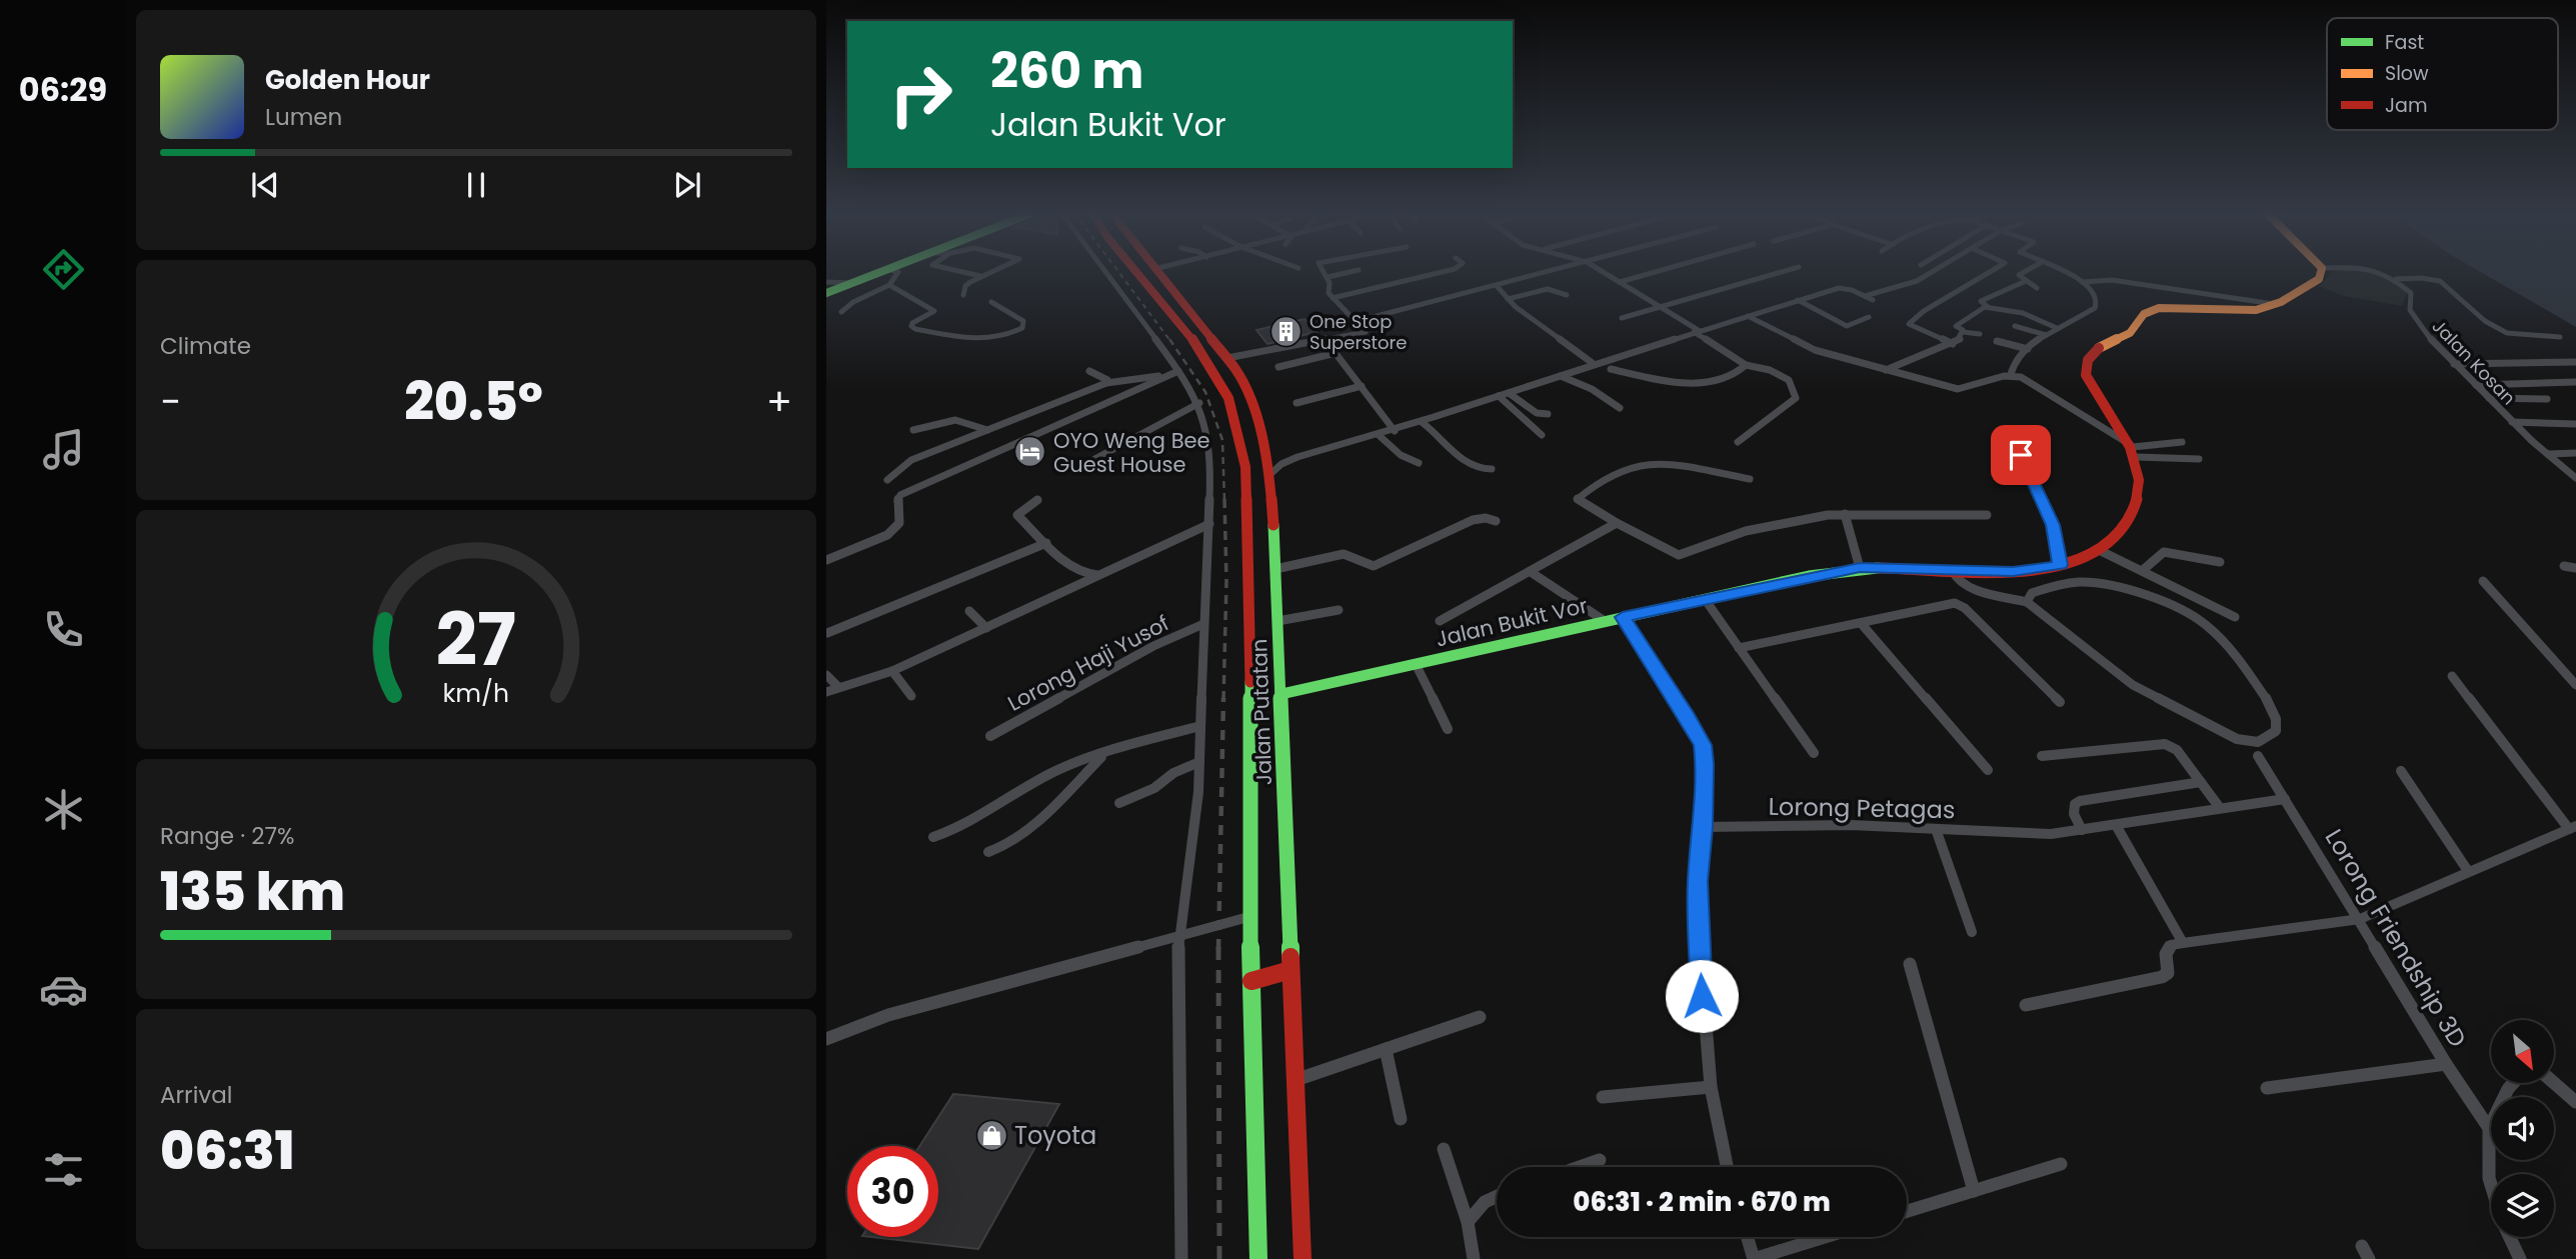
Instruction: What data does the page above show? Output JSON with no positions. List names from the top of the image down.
{
  "streets": {
    "main road": ["Jalan Bukit Vor", "Jalan Putatan"],
    "street": [
      "Jalan Kosan",
      "Lorong Haji Yusof",
      "Lorong Petagas",
      "Lorong Friendship 3D"
    ]
  },
  "crossings": [
    ["Jalan Bukit Vor", "Jalan Putatan"],
    ["Lorong Petagas", "Lorong Friendship 3D"]
  ],
  "places": {
    "building": ["One Stop Superstore"],
    "hotel": ["OYO Weng Bee Guest House"],
    "shop": ["Toyota"]
  },
  "legend": ["Fast", "Slow", "Jam"],
  "north": "bottom right",
  "page": {
    "tabs": "06:29",
    "turn": ["260 m", "Jalan Bukit Vor"],
    "song": ["Golden Hour", "Lumen"],
    "tile": [
      "Climate",
      ["Range · 27%", "135 km"],
      ["Arrival", "06:31"]
    ],
    "heat": ["−", "20.5°", "+"],
    "limit": "30",
    "trip": "06:31 · 2 min · 670 m",
    "gauge": ["27", "km/h"]
  }
}
